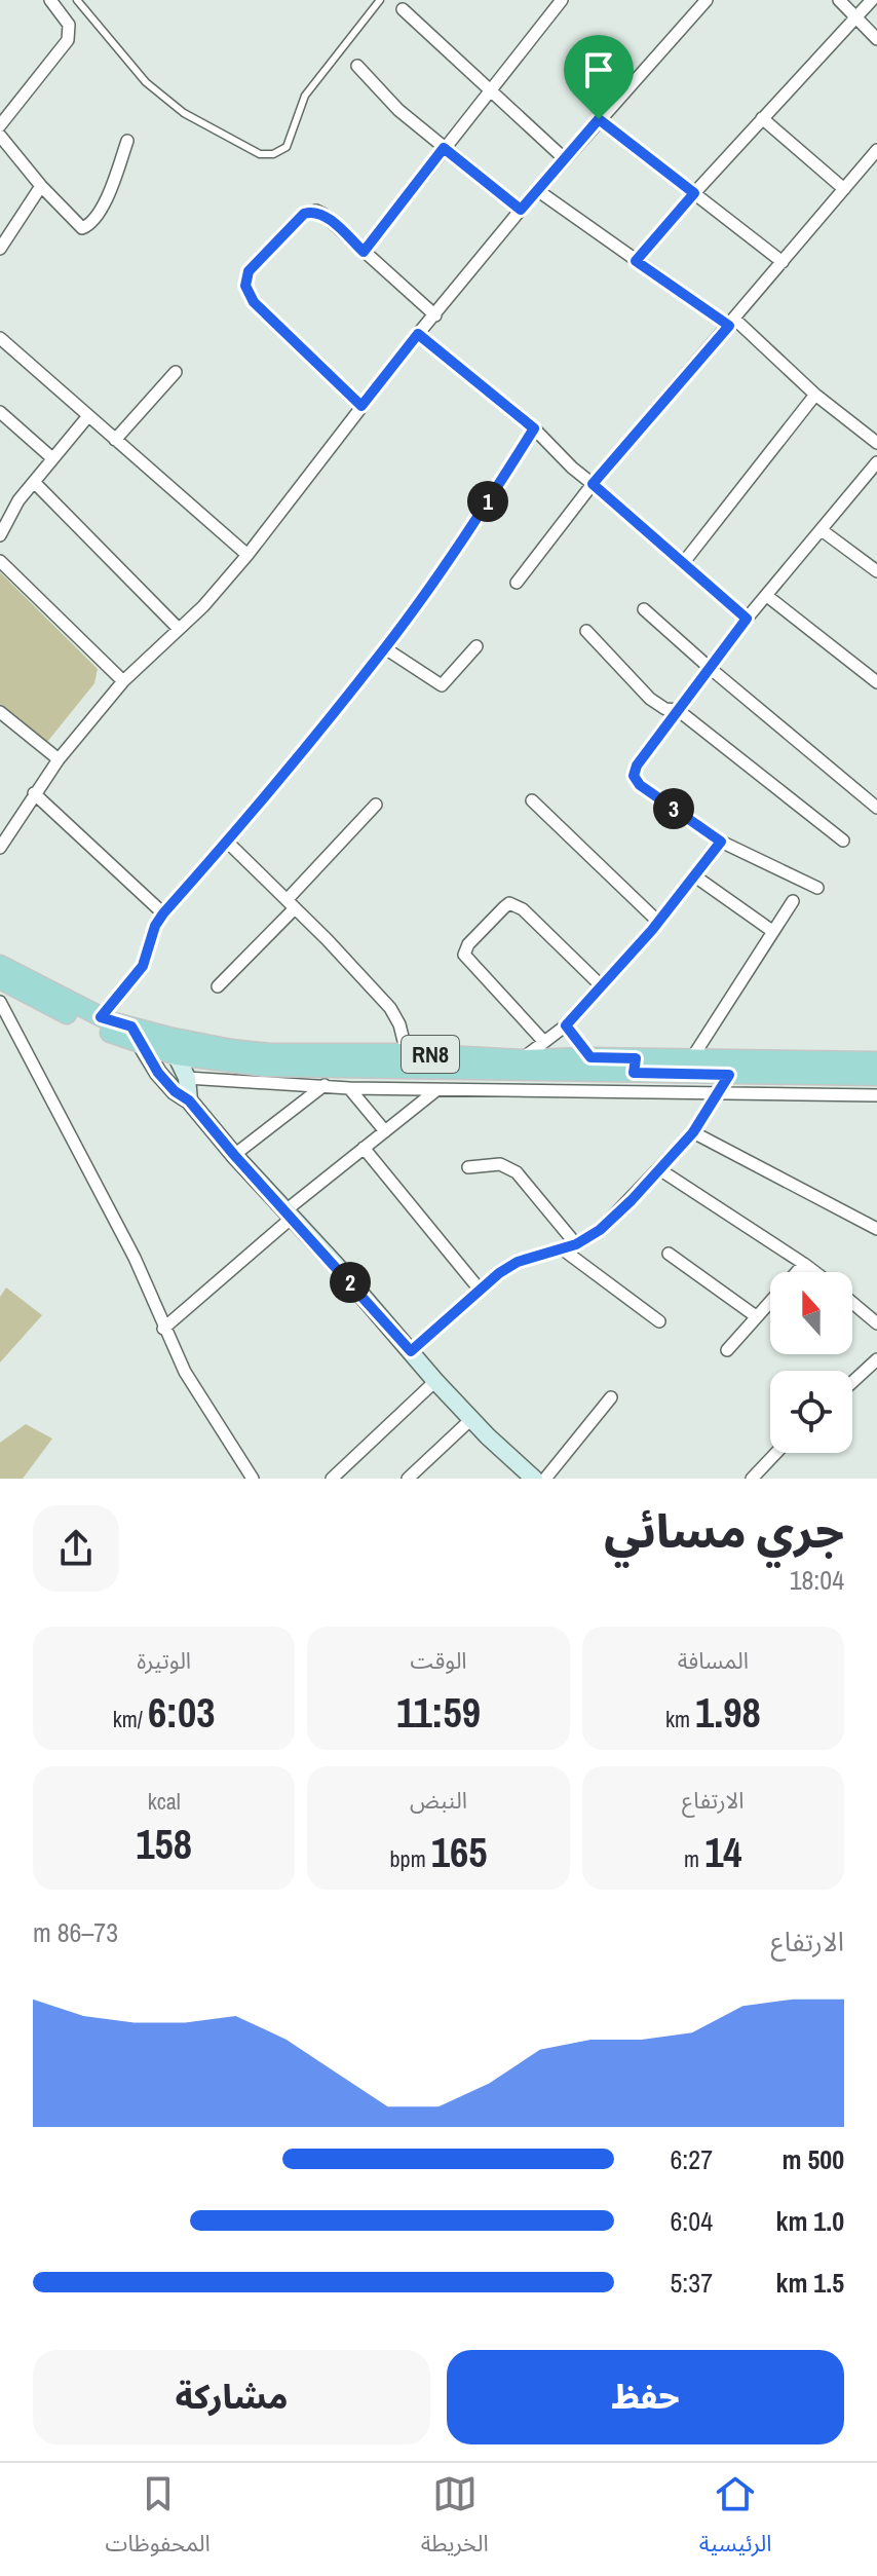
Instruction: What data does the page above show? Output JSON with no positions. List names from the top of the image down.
{
  "streets": {
    "main road": ["RN8"]
  },
  "north": "top",
  "page": {
    "pins": ["1", "3", "2"],
    "heading": ["جري مسائي", "18:04"],
    "stats": [
      ["المسافة", "1.98 km"],
      ["الوقت", "11:59"],
      ["الوتيرة", "6:03 /km"],
      ["الارتفاع", "14 m"],
      ["النبض", "165 bpm"],
      ["kcal", "158"]
    ],
    "chart": ["الارتفاع", "73–86 m"],
    "list": [
      {
        "name": "500 m",
        "note": "6:27"
      },
      {
        "name": "1.0 km",
        "note": "6:04"
      },
      {
        "name": "1.5 km",
        "note": "5:37"
      }
    ],
    "buttons": ["حفظ", "مشاركة"],
    "tabs": ["الرئيسية", "الخريطة", "المحفوظات"]
  }
}
